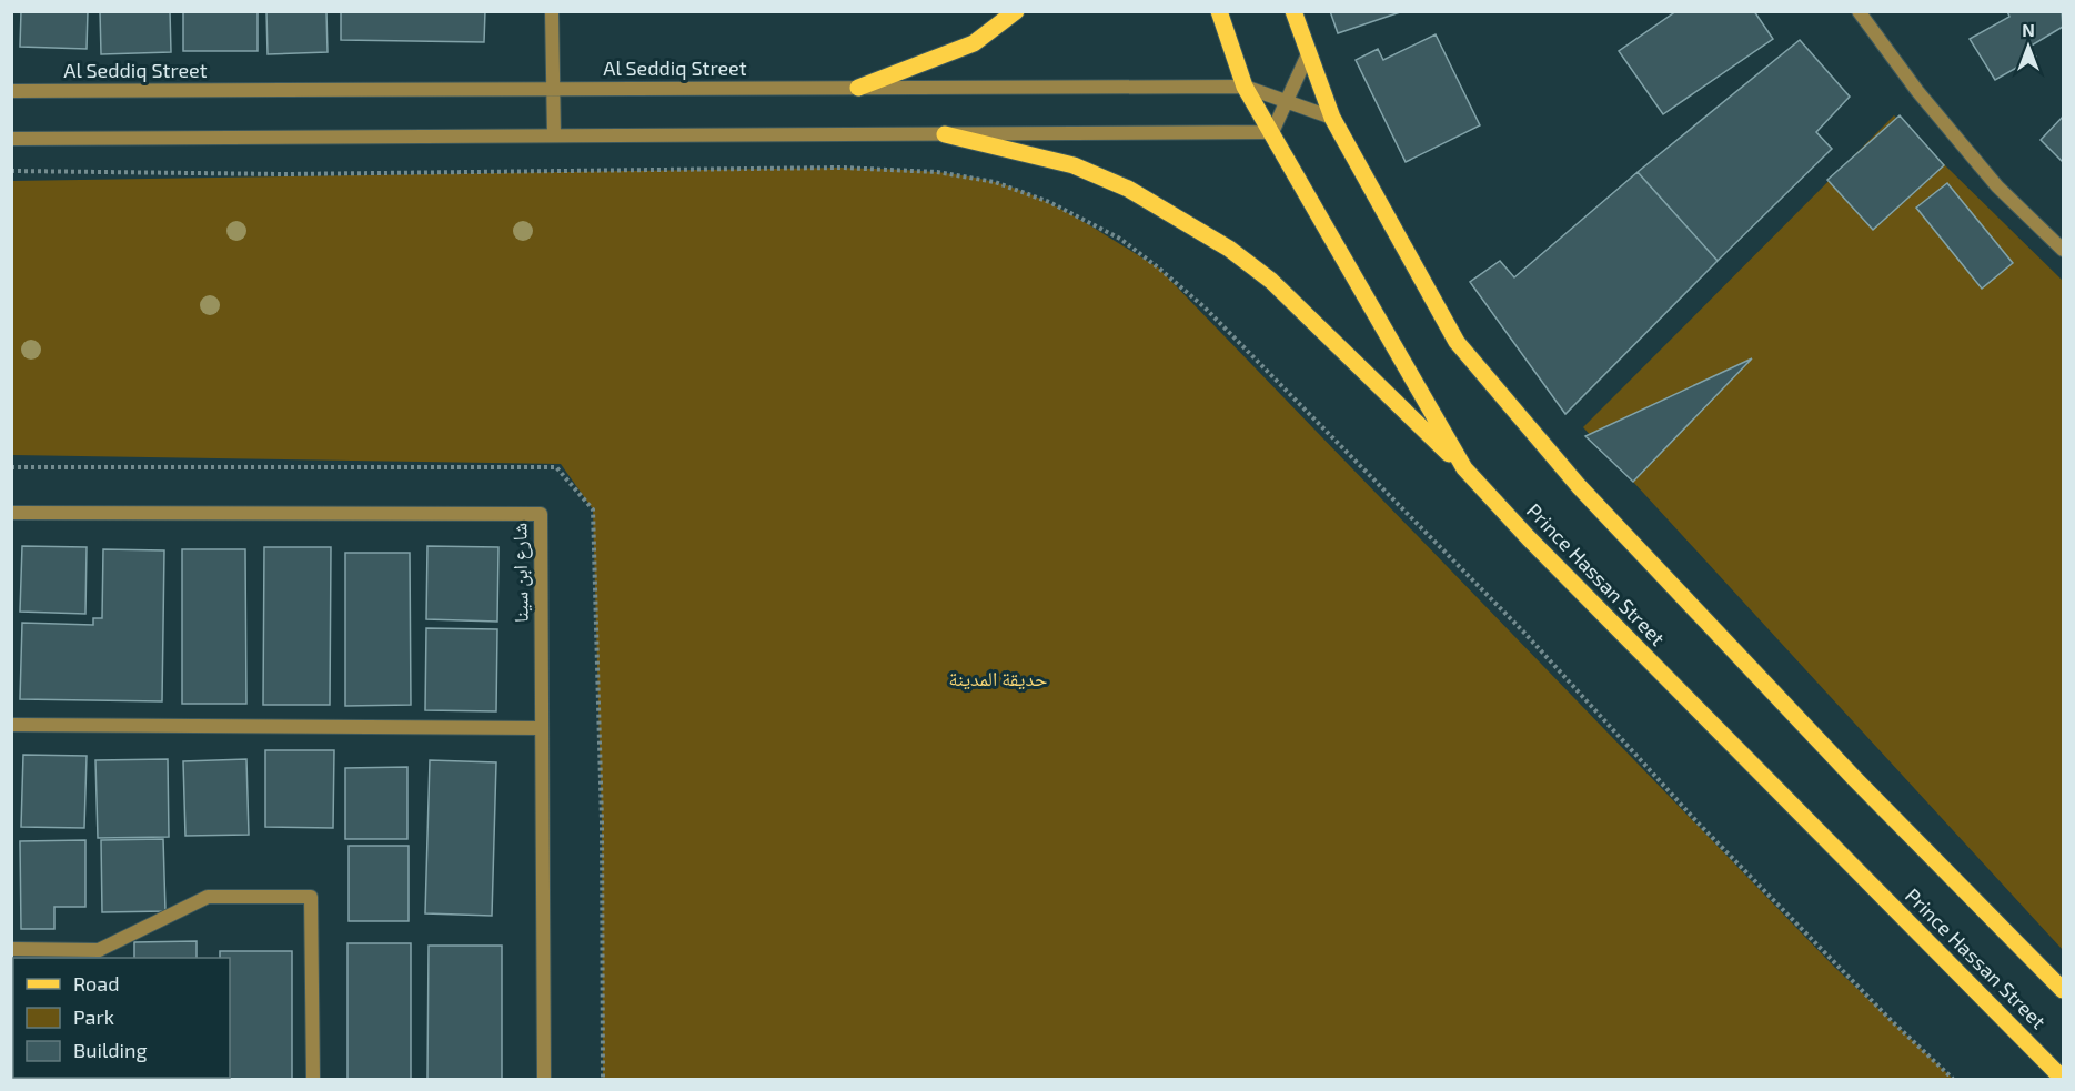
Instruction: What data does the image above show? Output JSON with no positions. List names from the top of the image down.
{
  "streets": {
    "main road": ["Prince Hassan Street"],
    "street": ["Al Seddiq Street", "شارع ابن سينا"]
  },
  "crossings": [
    ["Al Seddiq Street", "Prince Hassan Street"]
  ],
  "parks": ["حديقة المدينة"],
  "legend": ["Road", "Park", "Building"],
  "north": "top"
}
